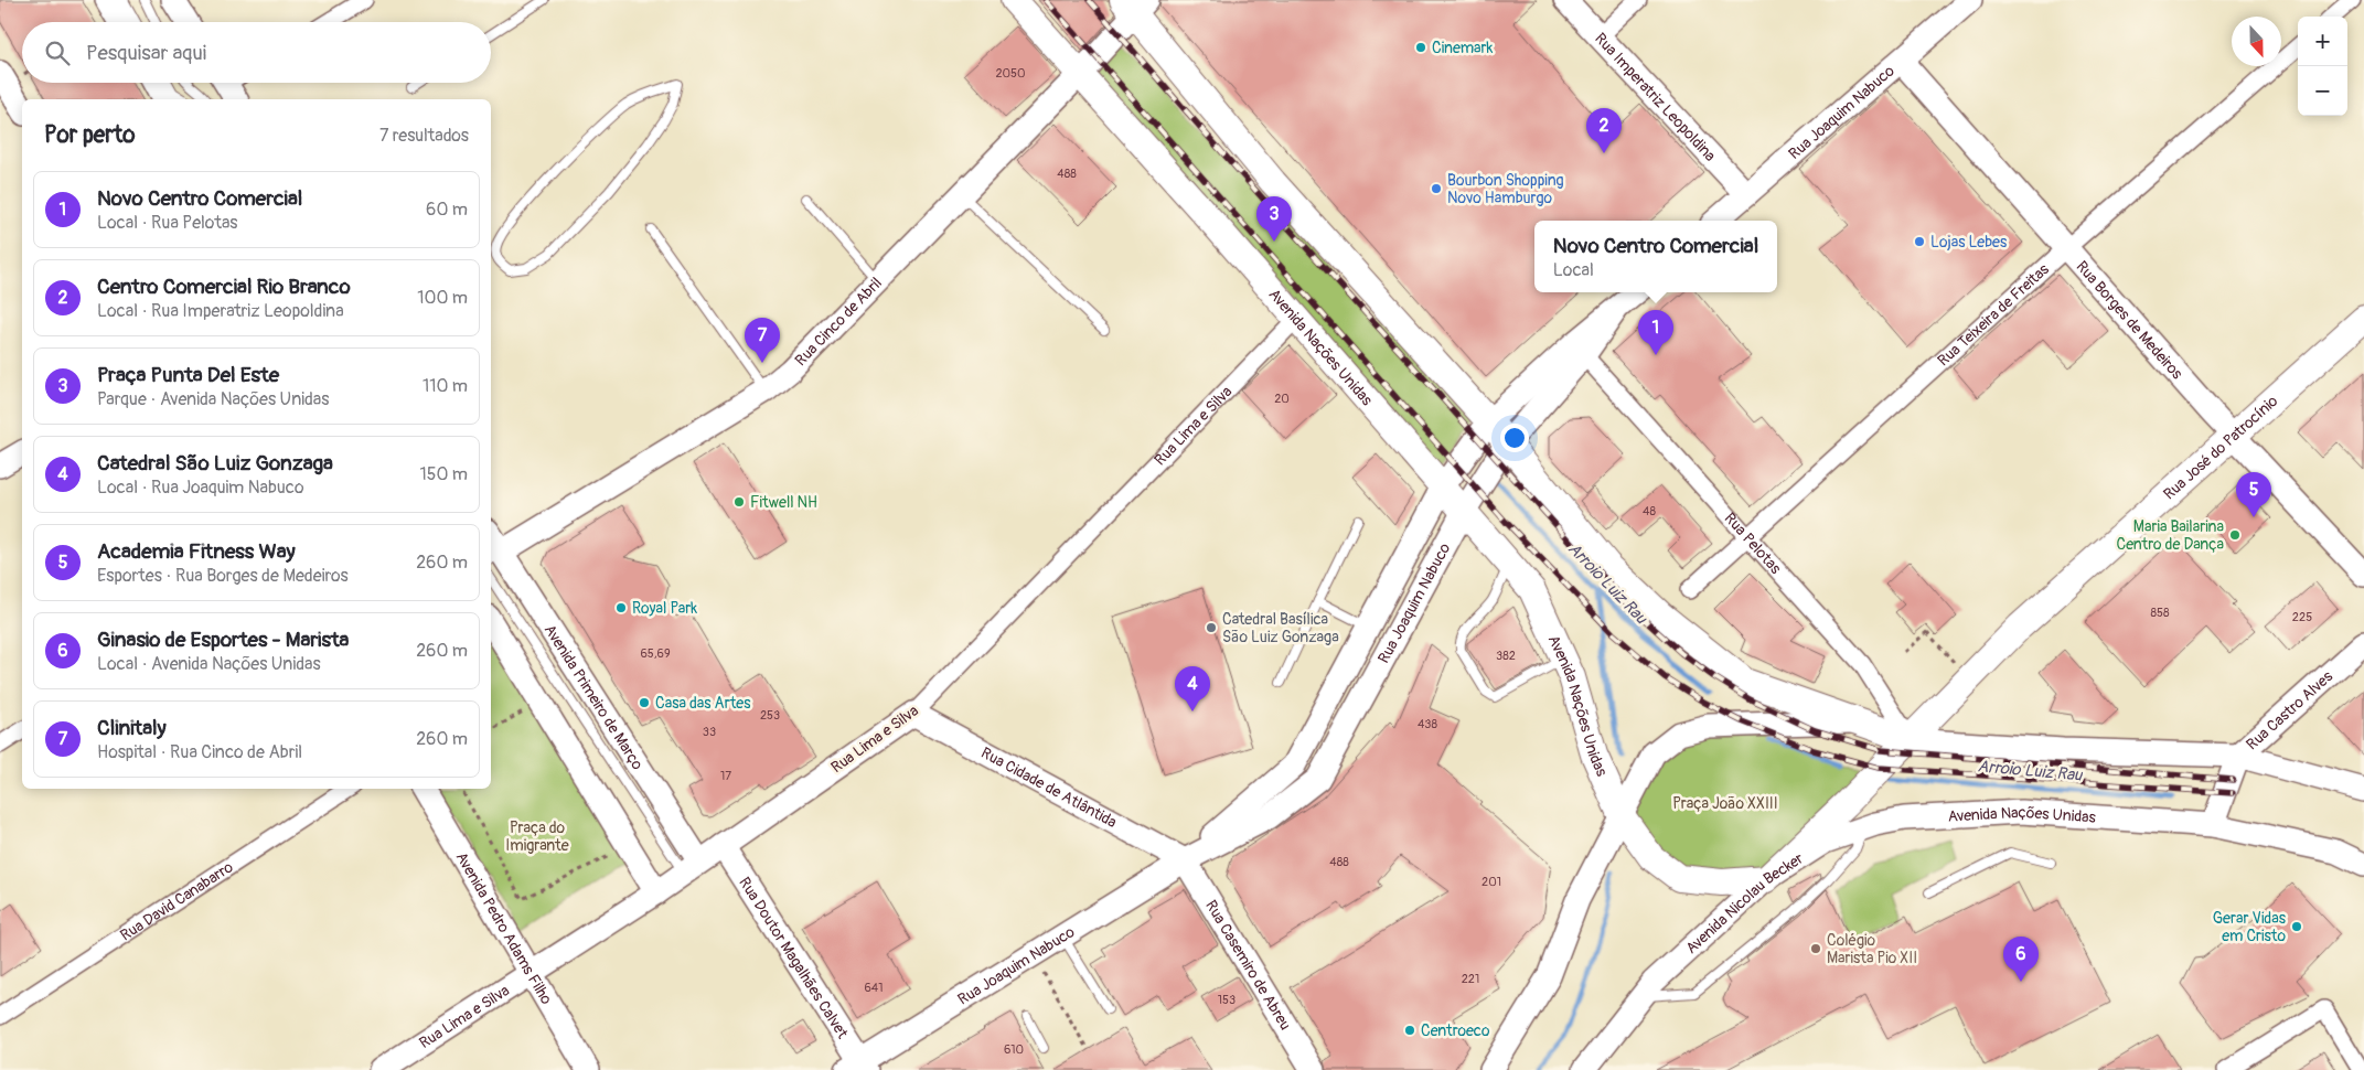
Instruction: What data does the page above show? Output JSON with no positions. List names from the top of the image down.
{
  "streets": {
    "main road": ["Avenida Nações Unidas", "Rua José do Patrocínio", "Avenida Nicolau Becker"],
    "street": [
      "Rua Imperatriz Leopoldina",
      "Rua Joaquim Nabuco",
      "Rua Teixeira de Freitas",
      "Rua Cinco de Abril",
      "Rua Borges de Medeiros",
      "Rua Lima e Silva",
      "Rua Pelotas",
      "Avenida Primeiro de Março",
      "Rua Castro Alves",
      "Rua Cidade de Atlântida",
      "Rua David Canabarro",
      "Avenida Pedro Adams Filho",
      "Rua Doutor Magalhães Calvet",
      "Rua Casemiro de Abreu"
    ]
  },
  "crossings": [
    ["Rua Imperatriz Leopoldina", "Rua Joaquim Nabuco"],
    ["Rua Joaquim Nabuco", "Rua Borges de Medeiros"],
    ["Rua Joaquim Nabuco", "Avenida Nações Unidas"],
    ["Rua Joaquim Nabuco", "Rua Pelotas"],
    ["Rua Joaquim Nabuco", "Rua Cidade de Atlântida"],
    ["Rua Joaquim Nabuco", "Rua Doutor Magalhães Calvet"],
    ["Rua Joaquim Nabuco", "Rua Casemiro de Abreu"],
    ["Rua Teixeira de Freitas", "Rua Borges de Medeiros"],
    ["Rua Teixeira de Freitas", "Rua Pelotas"],
    ["Rua Cinco de Abril", "Avenida Nações Unidas"],
    ["Rua Cinco de Abril", "Avenida Primeiro de Março"],
    ["Rua Borges de Medeiros", "Rua José do Patrocínio"],
    ["Avenida Nações Unidas", "Rua Lima e Silva"],
    ["Avenida Nações Unidas", "Avenida Nicolau Becker"],
    ["Rua Lima e Silva", "Avenida Primeiro de Março"],
    ["Rua Lima e Silva", "Rua Cidade de Atlântida"],
    ["Rua Lima e Silva", "Avenida Pedro Adams Filho"],
    ["Rua Lima e Silva", "Rua Doutor Magalhães Calvet"],
    ["Rua José do Patrocínio", "Rua Pelotas"],
    ["Rua José do Patrocínio", "Avenida Nicolau Becker"],
    ["Rua Pelotas", "Avenida Nicolau Becker"],
    ["Rua Cidade de Atlântida", "Rua Casemiro de Abreu"]
  ],
  "water": ["Arroio Luiz Rau"],
  "parks": ["Praça João XXIII", "Praça do Imigrante"],
  "places": [
    "Cinemark",
    "Bourbon Shopping Novo Hamburgo",
    "Lojas Lebes",
    "Fitwell NH",
    "Maria Bailarina Centro de Dança",
    "Royal Park",
    "Catedral Basílica São Luiz Gonzaga",
    "Casa das Artes",
    "Gerar Vidas em Cristo",
    "Colégio Marista Pio XII",
    "Centroeco"
  ],
  "house_numbers": [
    "2050",
    "488",
    "20",
    "48",
    "858",
    "225",
    "65,69",
    "382",
    "253",
    "438",
    "33",
    "17",
    "488",
    "201",
    "221",
    "641",
    "153",
    "610"
  ],
  "north": "bottom",
  "page": {
    "map_buttons": ["+", "−"],
    "search": "Pesquisar aqui",
    "heading": ["Por perto", "7 resultados"],
    "pins": [
      "2",
      "3",
      "1",
      "7",
      "5",
      "4",
      "6"
    ],
    "list": [
      {
        "mark": "1",
        "name": "Novo Centro Comercial",
        "note": "Local · Rua Pelotas",
        "value": "60 m"
      },
      {
        "mark": "2",
        "name": "Centro Comercial Rio Branco",
        "note": "Local · Rua Imperatriz Leopoldina",
        "value": "100 m"
      },
      {
        "mark": "3",
        "name": "Praça Punta Del Este",
        "note": "Parque · Avenida Nações Unidas",
        "value": "110 m"
      },
      {
        "mark": "4",
        "name": "Catedral São Luiz Gonzaga",
        "note": "Local · Rua Joaquim Nabuco",
        "value": "150 m"
      },
      {
        "mark": "5",
        "name": "Academia Fitness Way",
        "note": "Esportes · Rua Borges de Medeiros",
        "value": "260 m"
      },
      {
        "mark": "6",
        "name": "Ginasio de Esportes - Marista",
        "note": "Local · Avenida Nações Unidas",
        "value": "260 m"
      },
      {
        "mark": "7",
        "name": "Clinitaly",
        "note": "Hospital · Rua Cinco de Abril",
        "value": "260 m"
      }
    ],
    "popup": ["Novo Centro Comercial", "Local"]
  }
}
